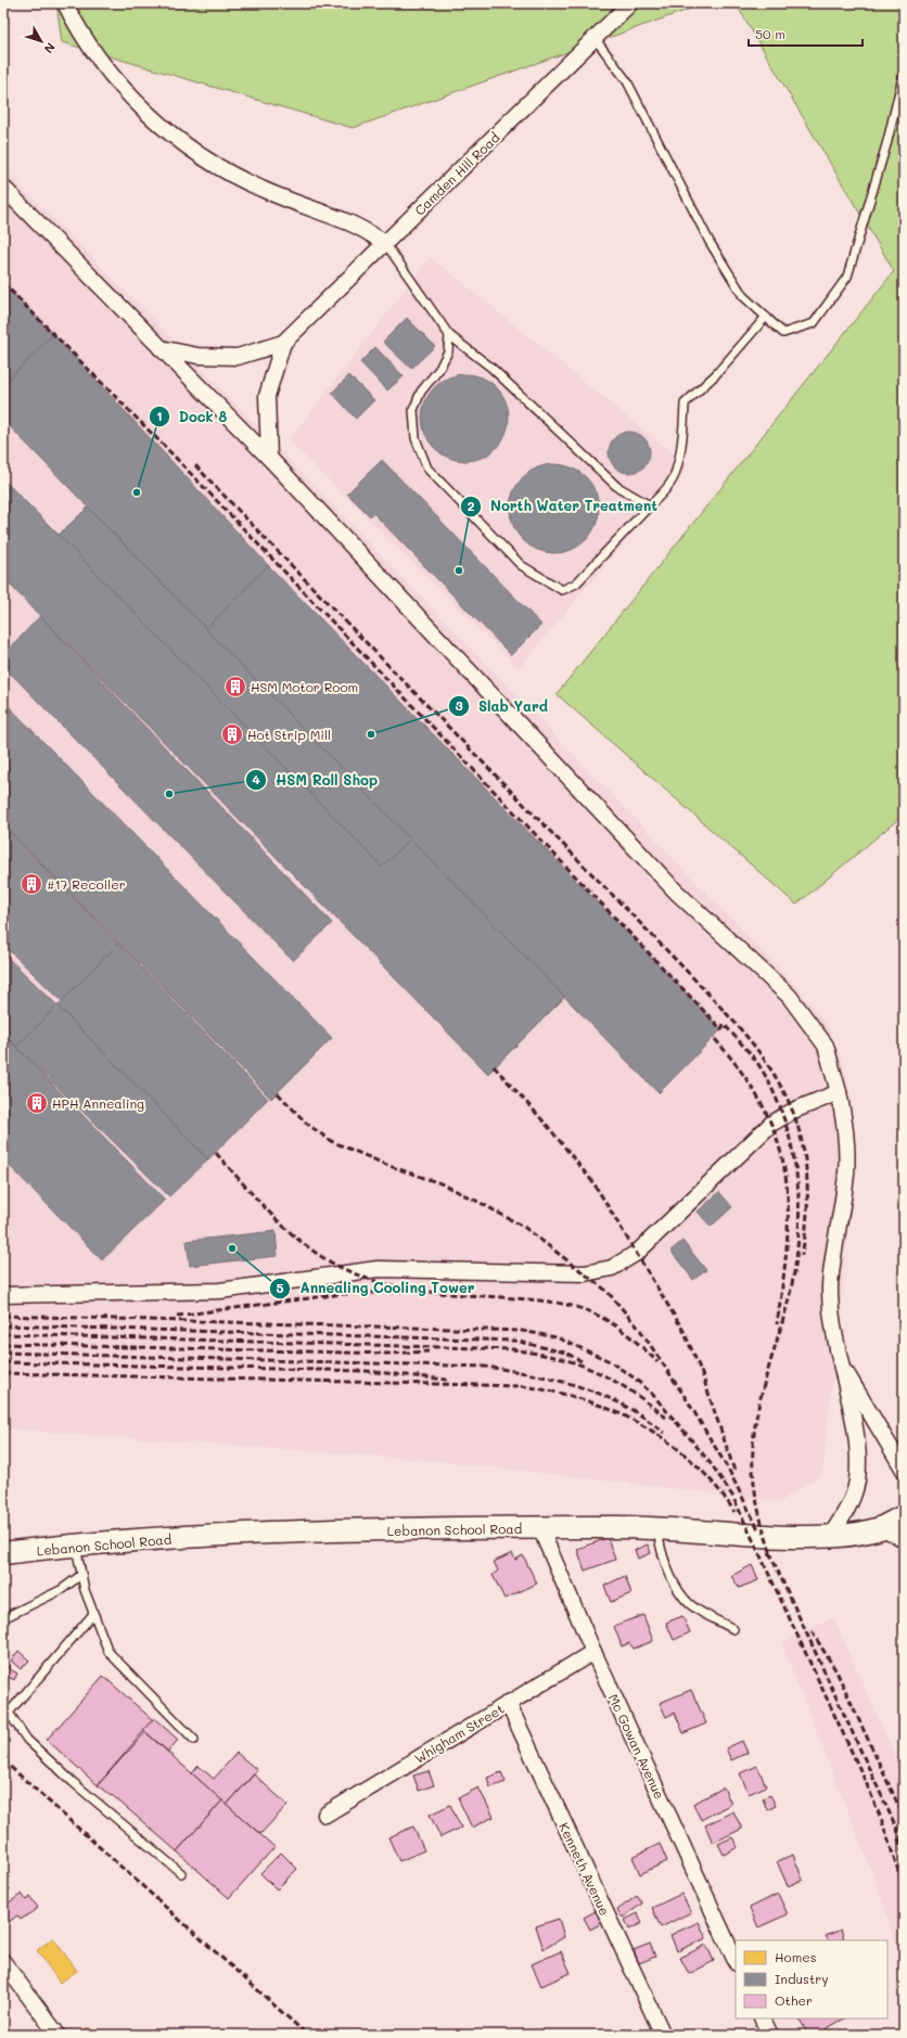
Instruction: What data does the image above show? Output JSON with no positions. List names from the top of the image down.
{
  "streets": {
    "street": [
      "Camden Hill Road",
      "Lebanon School Road",
      "Whigham Street",
      "Mc Gowan Avenue",
      "Kenneth Avenue"
    ]
  },
  "crossings": [
    ["Lebanon School Road", "Mc Gowan Avenue"],
    ["Whigham Street", "Mc Gowan Avenue"],
    ["Whigham Street", "Kenneth Avenue"]
  ],
  "places": {
    "other": [
      "Dock 8",
      "North Water Treatment",
      "Slab Yard",
      "HSM Roll Shop",
      "Annealing Cooling Tower"
    ],
    "building": [
      "HSM Motor Room",
      "Hot Strip Mill",
      "#17 Recoiler",
      "HPH Annealing"
    ]
  },
  "legend": ["Homes", "Industry", "Other"],
  "scale_bar": "50 m",
  "north": "bottom right"
}
